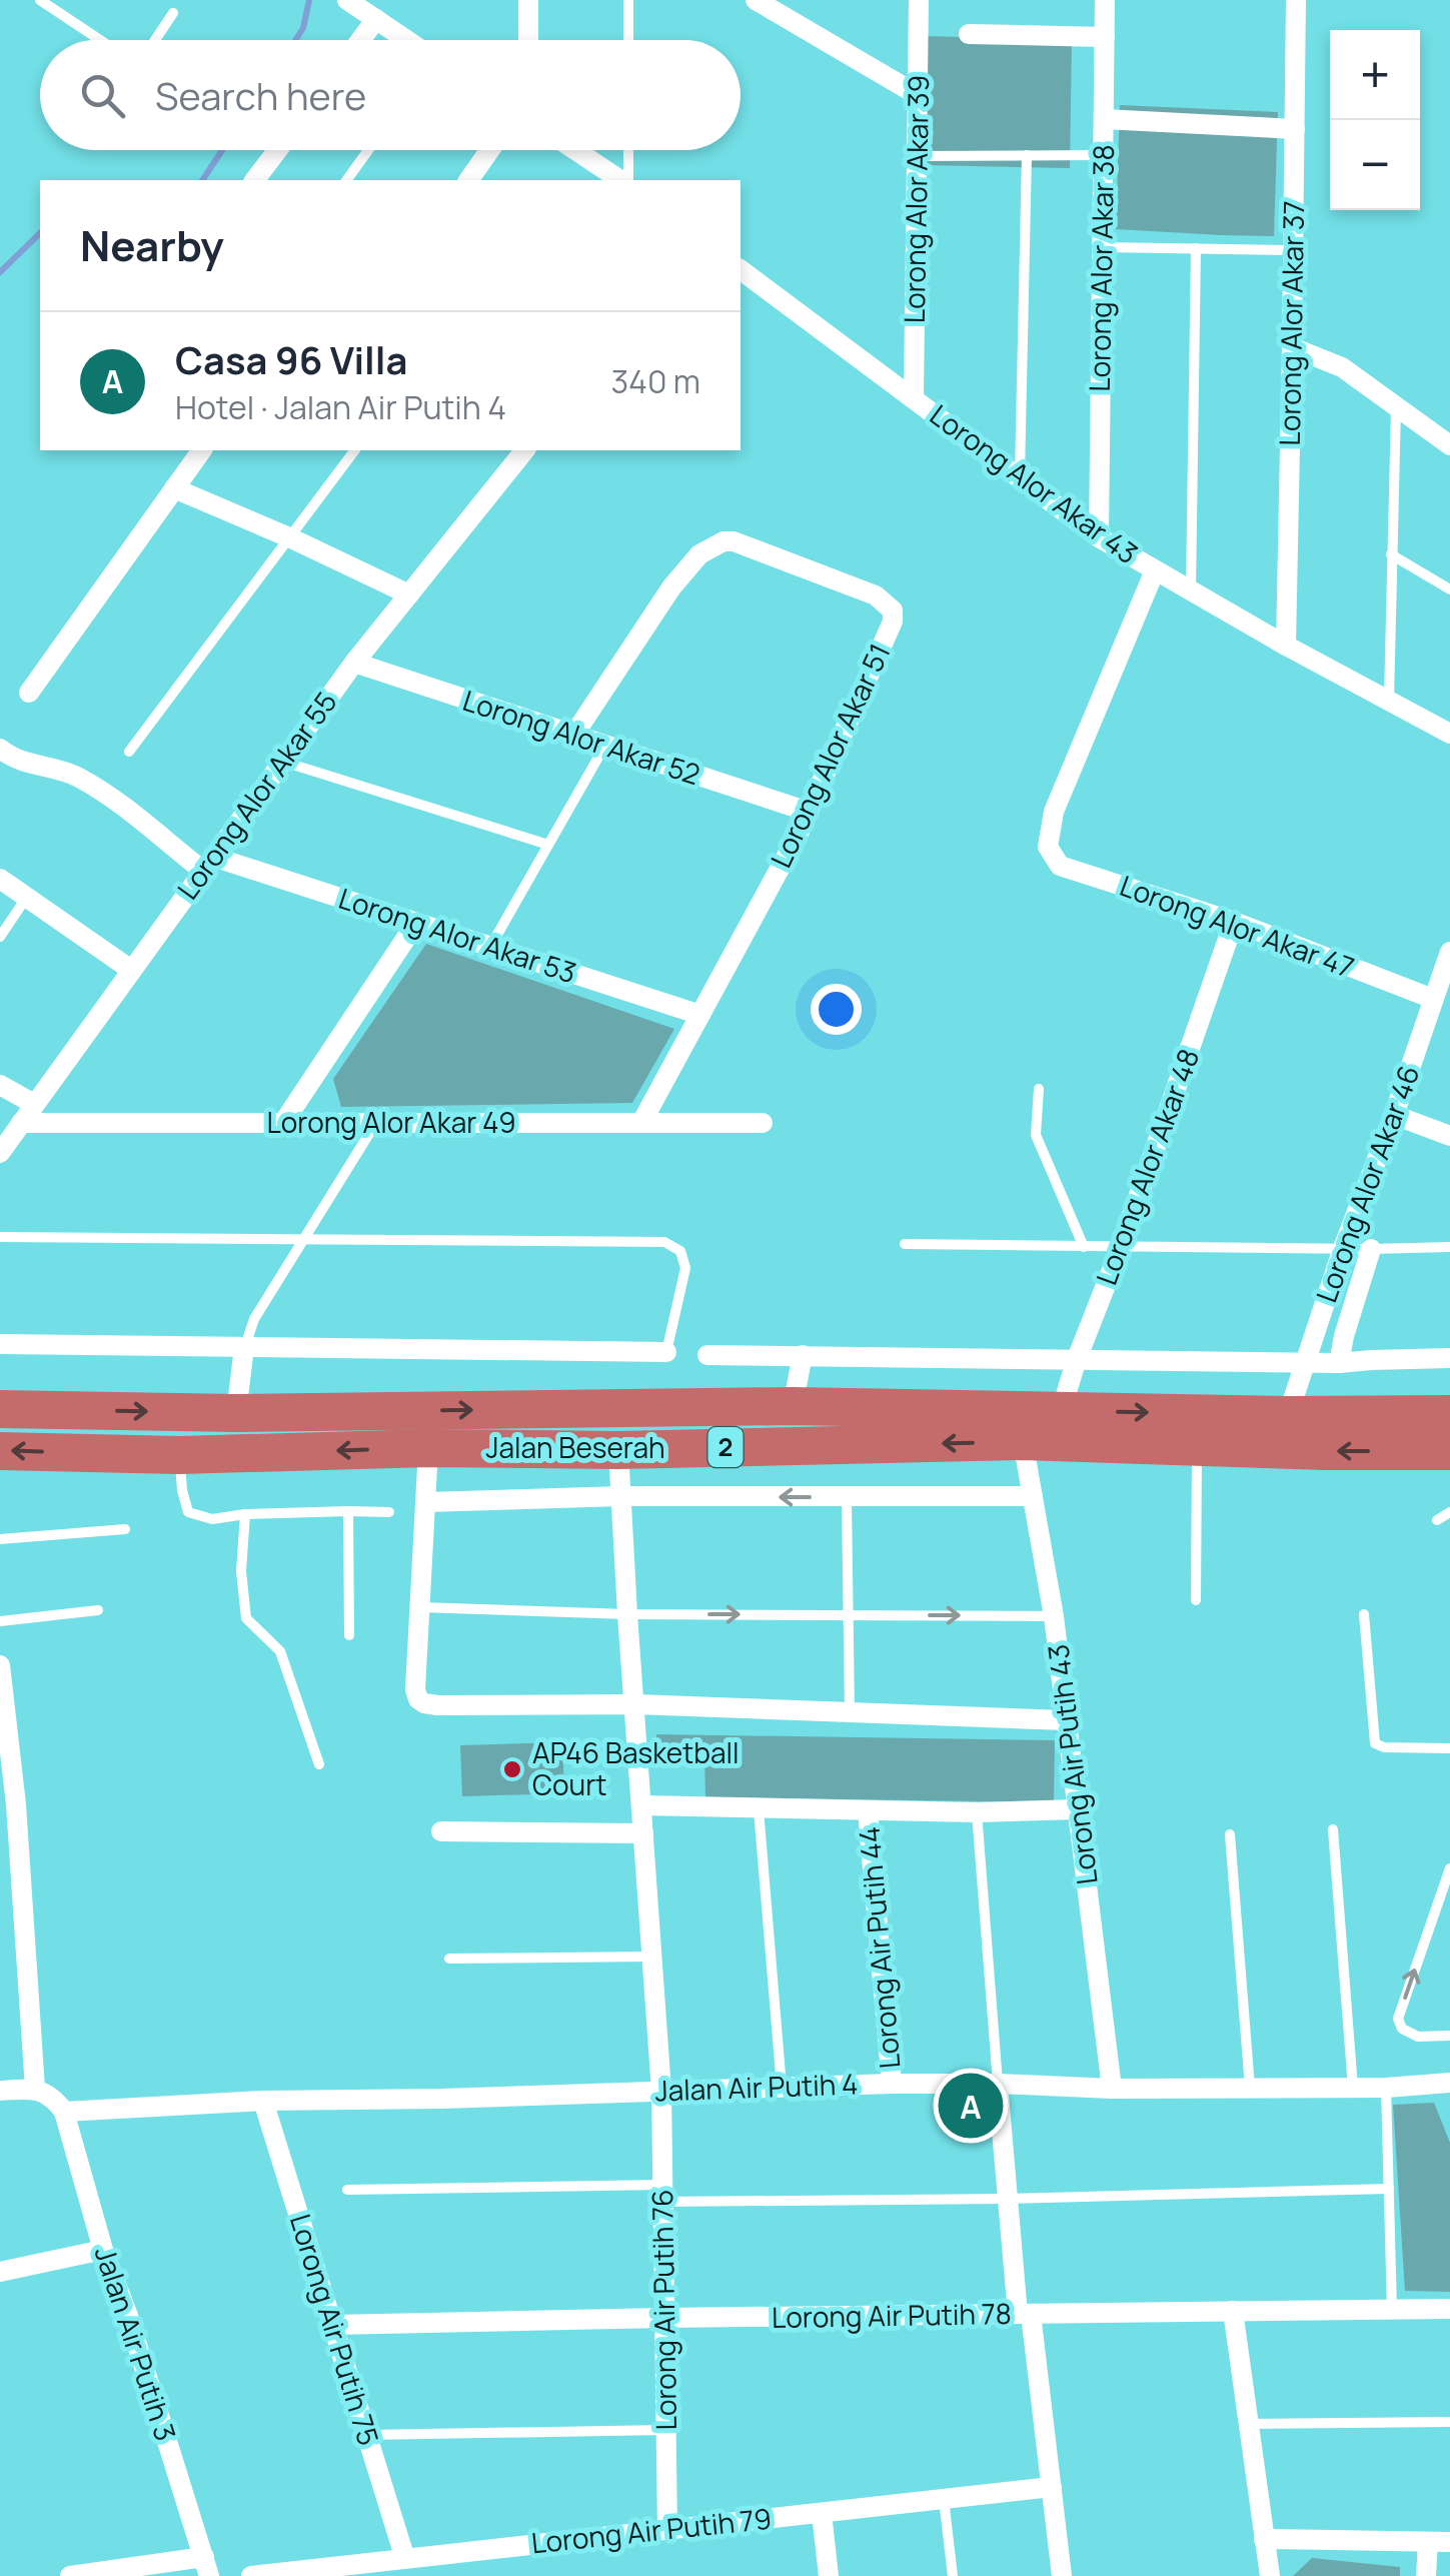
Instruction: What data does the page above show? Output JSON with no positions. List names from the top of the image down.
{
  "streets": {
    "highway": ["2", "Jalan Beserah"],
    "street": [
      "Lorong Alor Akar 39",
      "Lorong Alor Akar 38",
      "Lorong Alor Akar 37",
      "Lorong Alor Akar 43",
      "Lorong Alor Akar 52",
      "Lorong Alor Akar 51",
      "Lorong Alor Akar 55",
      "Lorong Alor Akar 47",
      "Lorong Alor Akar 53",
      "Lorong Alor Akar 49",
      "Lorong Alor Akar 48",
      "Lorong Alor Akar 46",
      "Lorong Air Putih 43",
      "Lorong Air Putih 44",
      "Jalan Air Putih 4",
      "Lorong Air Putih 76",
      "Lorong Air Putih 78",
      "Lorong Air Putih 75",
      "Jalan Air Putih 3",
      "Lorong Air Putih 79"
    ]
  },
  "crossings": [
    ["Lorong Alor Akar 39", "Lorong Alor Akar 43"],
    ["Lorong Alor Akar 38", "Lorong Alor Akar 43"],
    ["Lorong Alor Akar 37", "Lorong Alor Akar 43"],
    ["Lorong Alor Akar 43", "Lorong Alor Akar 47"],
    ["Lorong Alor Akar 52", "Lorong Alor Akar 51"],
    ["Lorong Alor Akar 52", "Lorong Alor Akar 55"],
    ["Lorong Alor Akar 51", "Lorong Alor Akar 53"],
    ["Lorong Alor Akar 51", "Lorong Alor Akar 49"],
    ["Lorong Alor Akar 55", "Lorong Alor Akar 53"],
    ["Lorong Alor Akar 55", "Lorong Alor Akar 49"],
    ["Lorong Alor Akar 47", "Lorong Alor Akar 48"],
    ["Lorong Alor Akar 47", "Lorong Alor Akar 46"],
    ["Lorong Alor Akar 48", "Jalan Beserah"],
    ["Lorong Alor Akar 46", "Jalan Beserah"],
    ["Jalan Beserah", "Lorong Air Putih 43"],
    ["Jalan Beserah", "Lorong Air Putih 76"],
    ["Lorong Air Putih 43", "Jalan Air Putih 4"],
    ["Lorong Air Putih 44", "Jalan Air Putih 4"],
    ["Jalan Air Putih 4", "Lorong Air Putih 76"],
    ["Jalan Air Putih 4", "Lorong Air Putih 75"],
    ["Jalan Air Putih 4", "Jalan Air Putih 3"],
    ["Lorong Air Putih 76", "Lorong Air Putih 78"],
    ["Lorong Air Putih 76", "Lorong Air Putih 79"],
    ["Lorong Air Putih 78", "Lorong Air Putih 75"],
    ["Lorong Air Putih 75", "Lorong Air Putih 79"]
  ],
  "places": ["AP46 Basketball Court"],
  "page": {
    "map_buttons": ["+", "−"],
    "search": "Search here",
    "heading": "Nearby",
    "list": [
      {
        "mark": "A",
        "name": "Casa 96 Villa",
        "note": "Hotel · Jalan Air Putih 4",
        "value": "340 m"
      }
    ],
    "pins": "A"
  }
}
